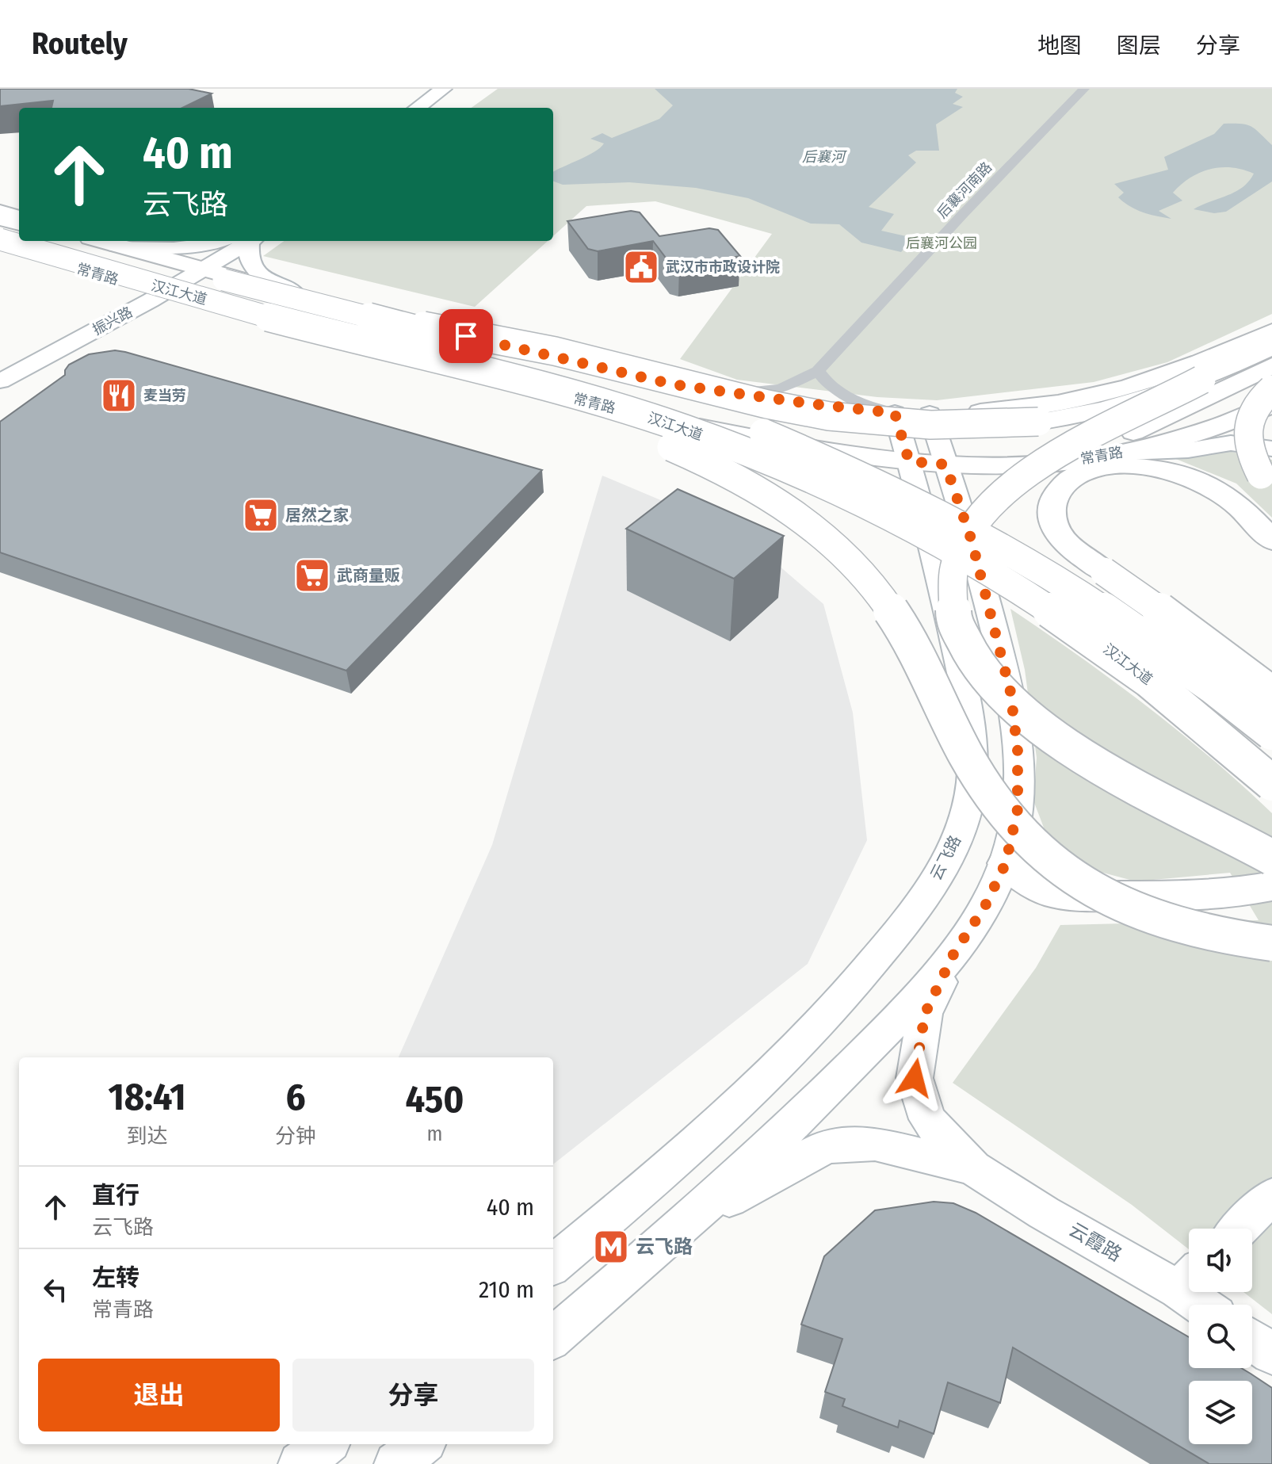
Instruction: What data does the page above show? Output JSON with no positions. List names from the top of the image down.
{
  "streets": {
    "highway": ["汉江大道"],
    "main road": ["常青路"],
    "street": [
      "后襄河南路",
      "振兴路",
      "云飞路",
      "云霞路"
    ]
  },
  "crossings": [
    ["常青路", "振兴路"],
    ["常青路", "云飞路"]
  ],
  "water": ["后襄河"],
  "parks": ["后襄河公园"],
  "places": {
    "public building": ["武汉市市政设计院"],
    "restaurant": ["麦当劳"],
    "supermarket": ["居然之家", "武商量贩"],
    "metro station": ["云飞路"]
  },
  "page": {
    "header": "Routely",
    "nav": ["地图", "图层", "分享"],
    "turn": ["40 m", "云飞路"],
    "eta": [
      "18:41",
      "到达",
      "6",
      "分钟",
      "450",
      "m"
    ],
    "list": [
      {
        "name": "直行",
        "note": "云飞路",
        "value": "40 m"
      },
      {
        "name": "左转",
        "note": "常青路",
        "value": "210 m"
      }
    ],
    "buttons": ["退出", "分享"]
  }
}
